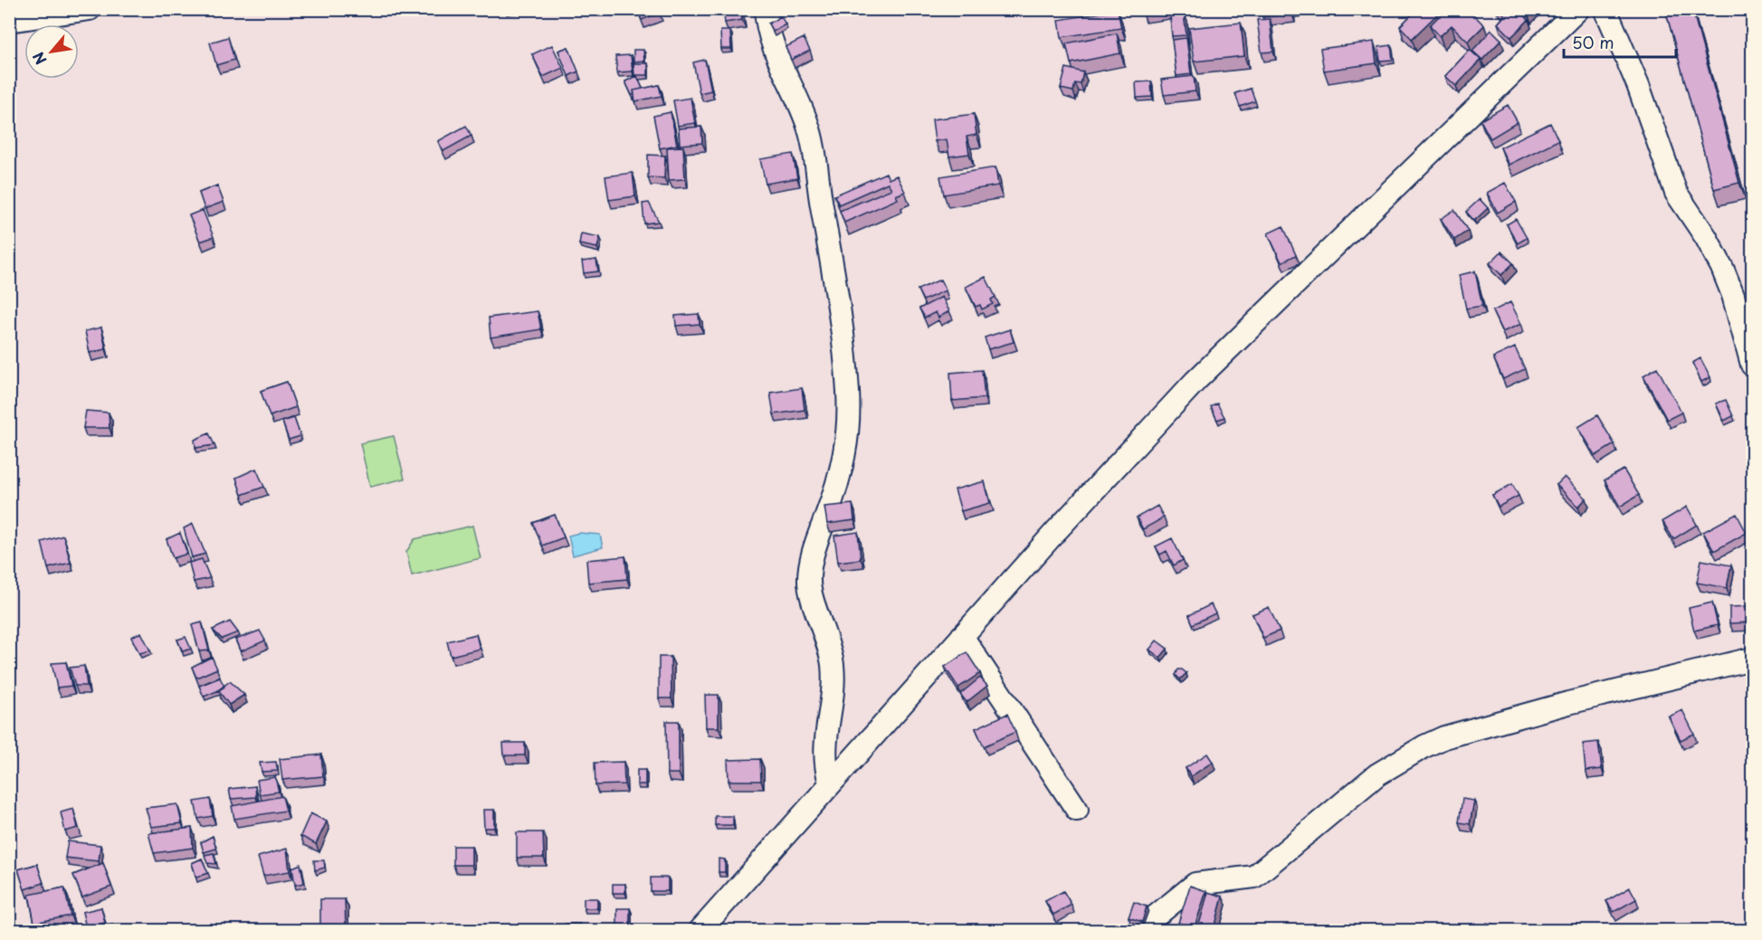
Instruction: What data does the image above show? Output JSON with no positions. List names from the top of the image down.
{
  "scale_bar": "50 m",
  "north": "bottom left"
}
